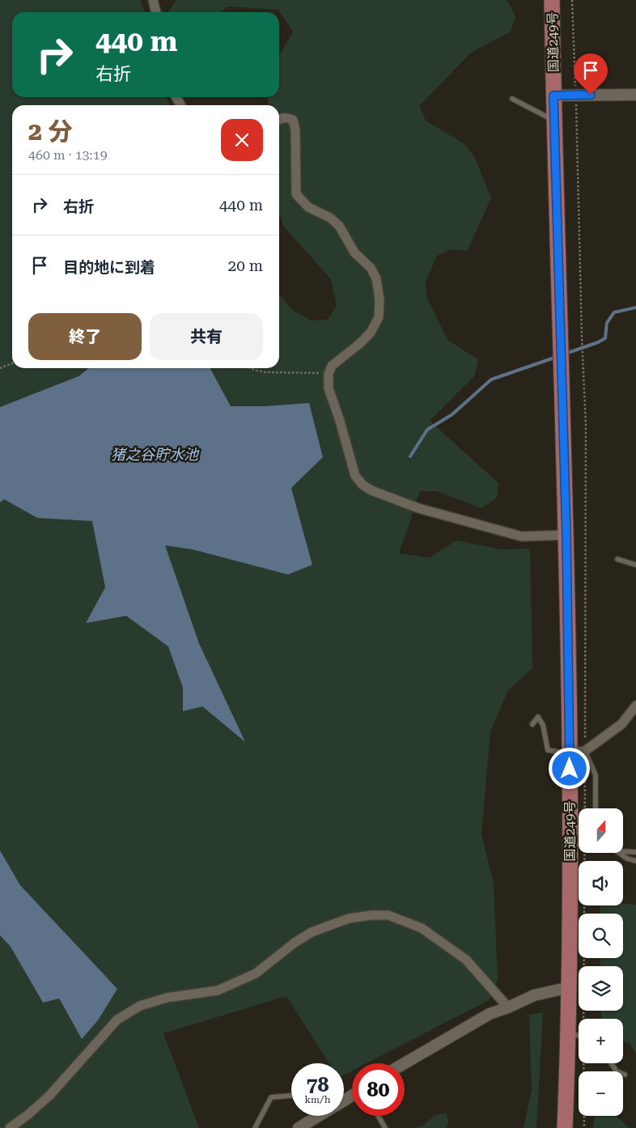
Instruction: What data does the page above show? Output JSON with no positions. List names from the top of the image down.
{
  "streets": {
    "highway": ["国道249号"]
  },
  "water": ["猪之谷貯水池"],
  "north": "top",
  "page": {
    "turn": ["440 m", "右折"],
    "heading": ["2 分", "460 m · 13:19"],
    "list": [
      {
        "name": "右折",
        "value": "440 m"
      },
      {
        "name": "目的地に到着",
        "value": "20 m"
      }
    ],
    "buttons": ["終了", "共有"],
    "map_buttons": ["+", "−"],
    "speed": "78 km/h",
    "limit": "80"
  }
}
